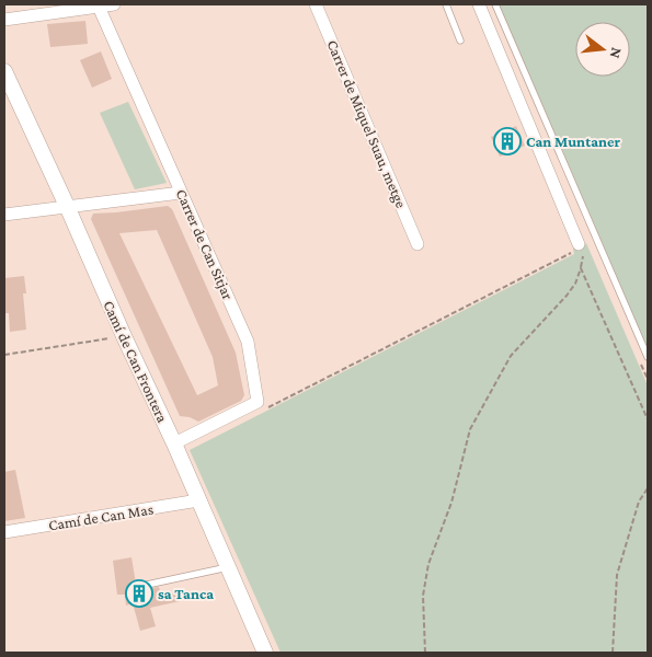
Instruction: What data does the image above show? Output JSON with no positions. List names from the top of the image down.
{
  "streets": {
    "street": [
      "Carrer de Miquel Suau, metge",
      "Carrer de Can Sitjar",
      "Camí de Can Frontera",
      "Camí de Can Mas"
    ]
  },
  "crossings": [
    ["Carrer de Can Sitjar", "Camí de Can Frontera"],
    ["Camí de Can Frontera", "Camí de Can Mas"]
  ],
  "places": {
    "building": ["Can Muntaner", "sa Tanca"]
  },
  "north": "right"
}
